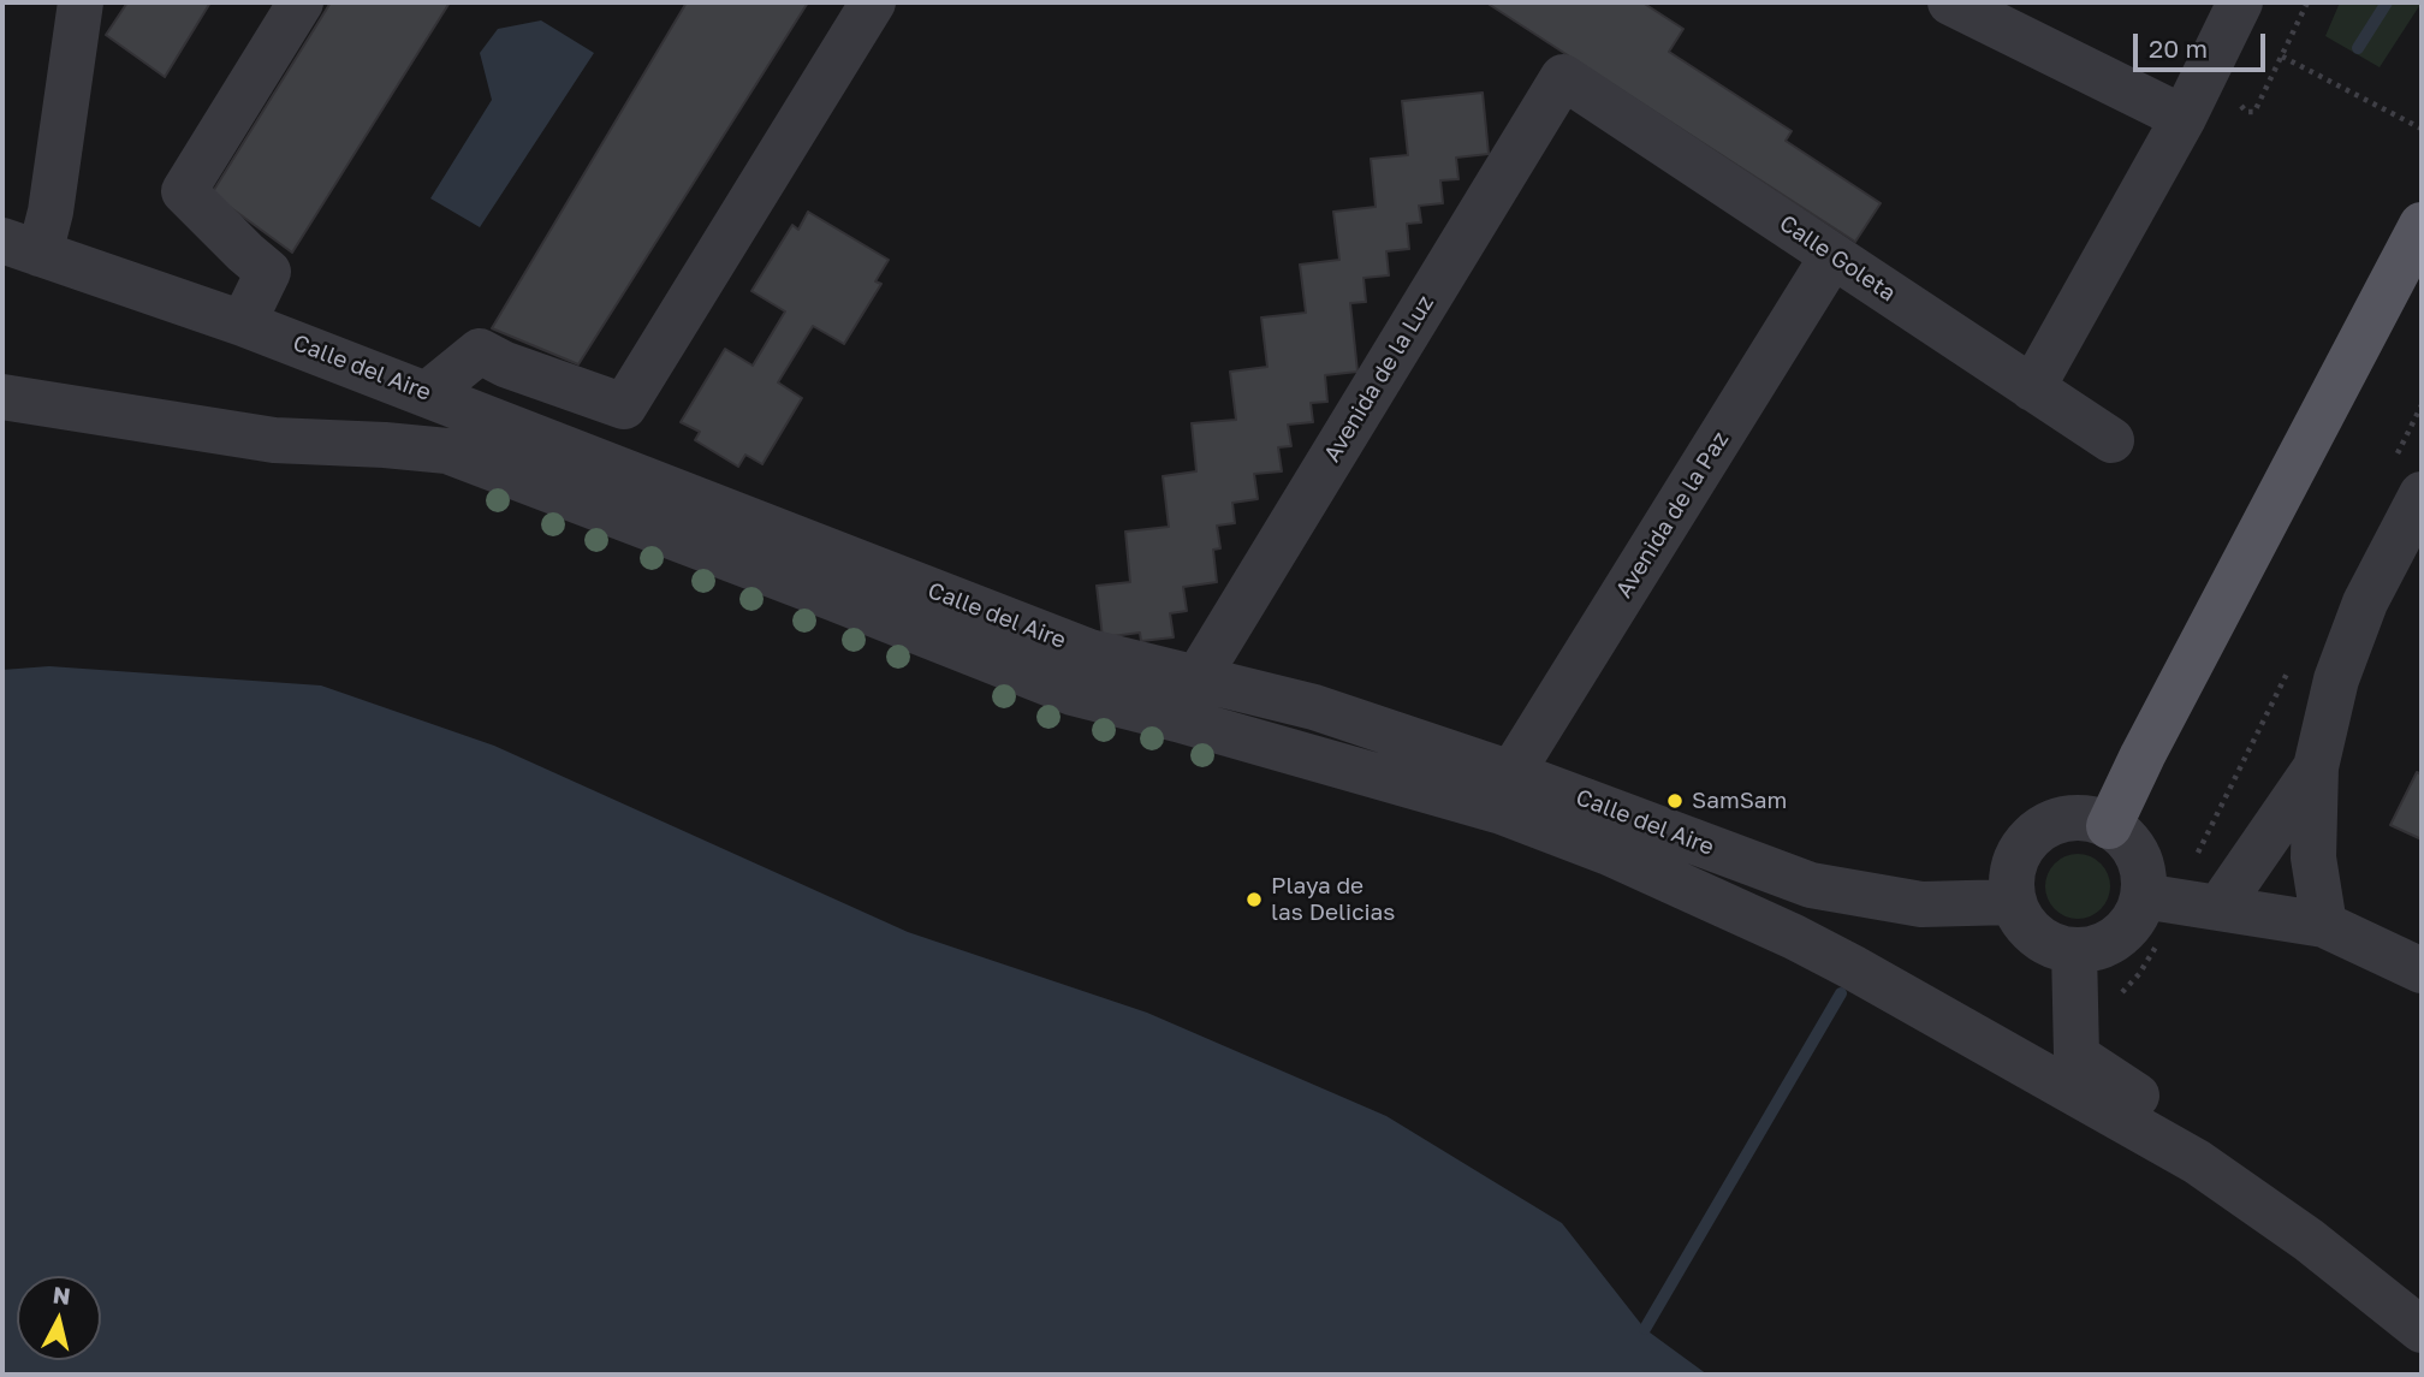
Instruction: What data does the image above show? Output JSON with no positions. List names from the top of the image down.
{
  "streets": {
    "street": [
      "Calle Goleta",
      "Calle del Aire",
      "Avenida de la Luz",
      "Avenida de la Paz"
    ]
  },
  "crossings": [
    ["Calle Goleta", "Avenida de la Luz"],
    ["Calle Goleta", "Avenida de la Paz"],
    ["Calle del Aire", "Avenida de la Luz"],
    ["Calle del Aire", "Avenida de la Paz"]
  ],
  "places": ["SamSam", "Playa de las Delicias"],
  "scale_bar": "20 m",
  "north": "top"
}
